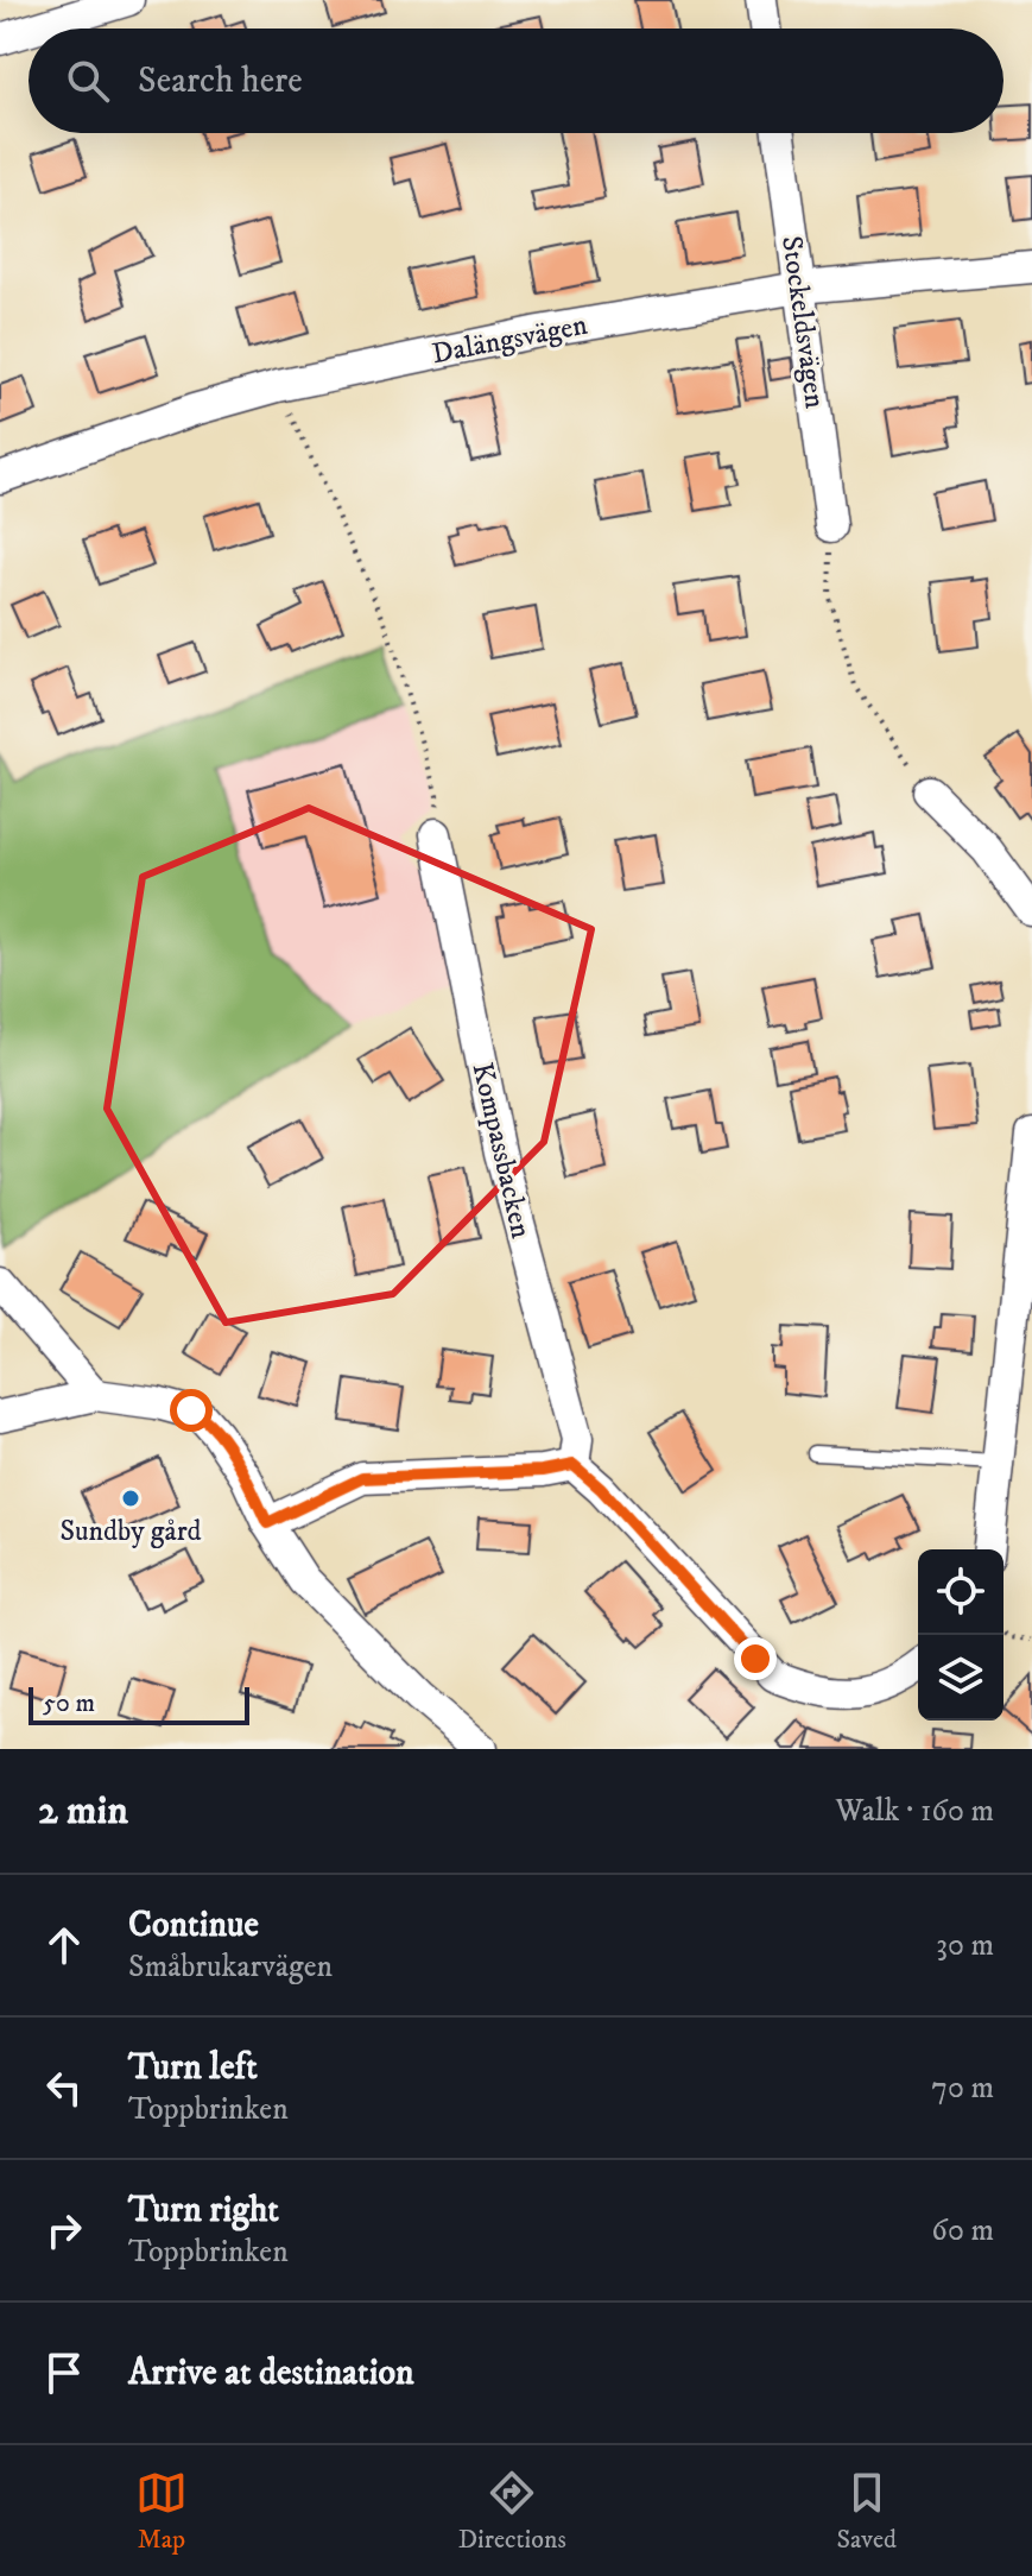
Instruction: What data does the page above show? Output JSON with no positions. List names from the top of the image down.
{
  "streets": {
    "street": ["Stockeldsvägen", "Dalängsvägen", "Kompassbacken"]
  },
  "crossings": [
    ["Stockeldsvägen", "Dalängsvägen"]
  ],
  "places": ["Sundby gård"],
  "scale_bar": "50 m",
  "page": {
    "search": "Search here",
    "scale": "50 m",
    "heading": ["2 min", "Walk · 160 m"],
    "list": [
      ["Continue", "Småbrukarvägen", "30 m"],
      ["Turn left", "Toppbrinken", "70 m"],
      ["Turn right", "Toppbrinken", "60 m"],
      "Arrive at destination"
    ],
    "nav": ["Map", "Directions", "Saved"]
  }
}
